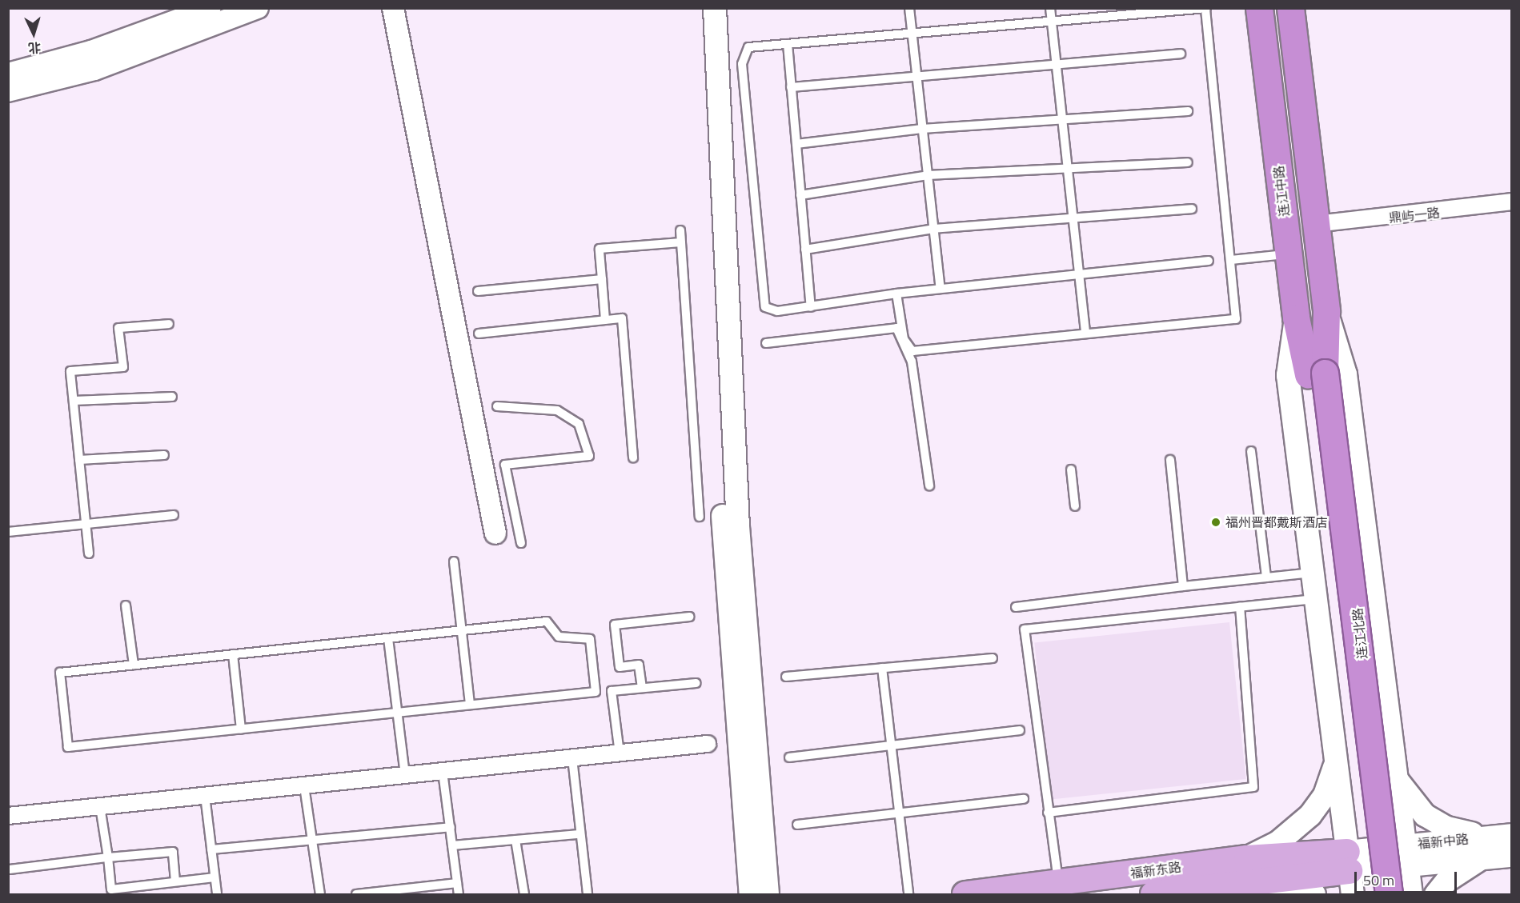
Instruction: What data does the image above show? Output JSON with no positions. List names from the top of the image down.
{
  "streets": {
    "highway": ["连江中路", "连江北路"],
    "main road": ["福新中路", "福新东路"],
    "street": ["鼎屿一路"]
  },
  "crossings": [
    ["连江中路", "连江北路"],
    ["福新中路", "福新东路"]
  ],
  "places": ["福州晋都戴斯酒店"],
  "scale_bar": "50 m",
  "north": "bottom"
}
